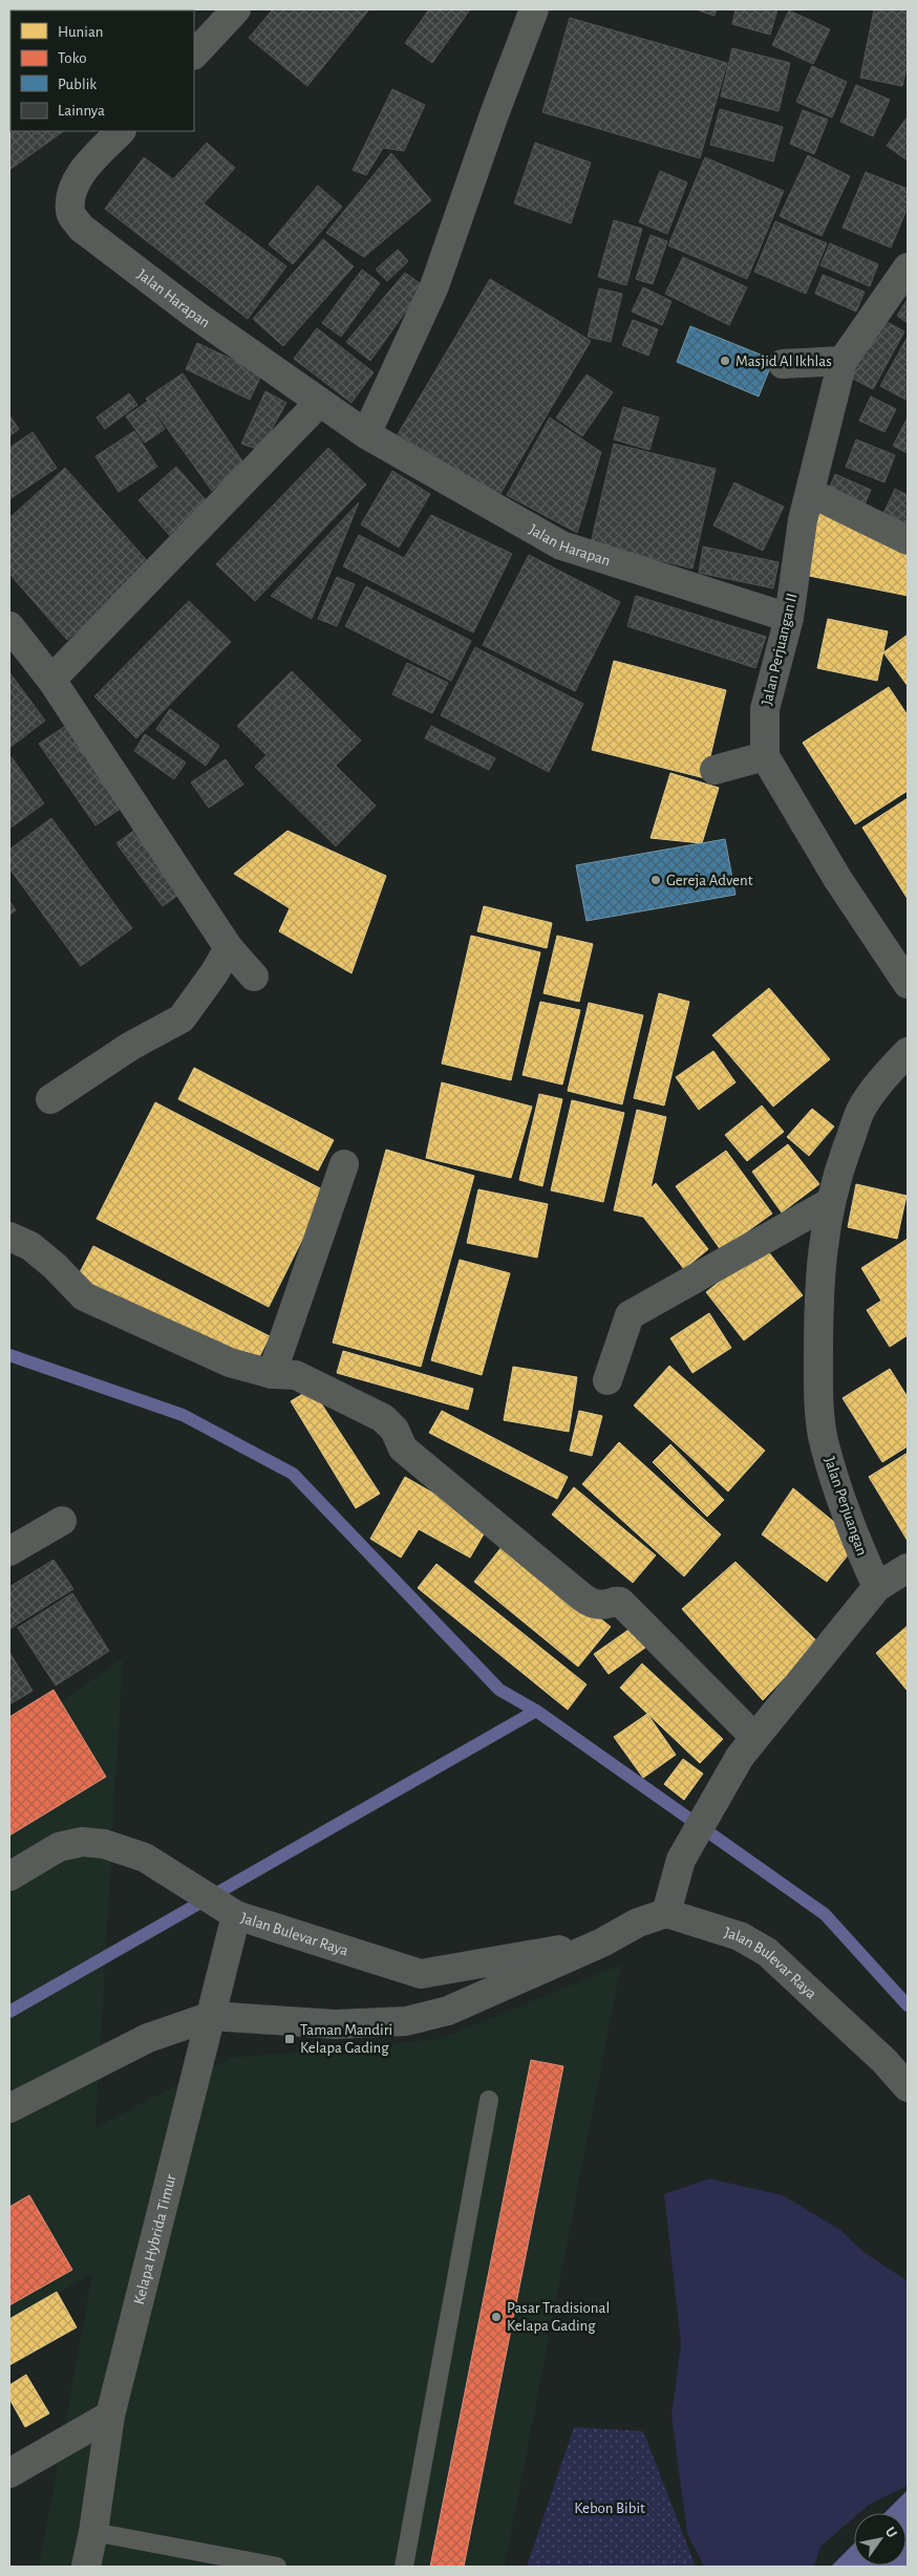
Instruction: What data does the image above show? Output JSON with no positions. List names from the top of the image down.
{
  "streets": {
    "street": [
      "Jalan Harapan",
      "Jalan Perjuangan II",
      "Jalan Perjuangan",
      "Jalan Bulevar Raya",
      "Kelapa Hybrida Timur"
    ]
  },
  "crossings": [
    ["Jalan Harapan", "Jalan Perjuangan II"],
    ["Jalan Bulevar Raya", "Kelapa Hybrida Timur"]
  ],
  "parks": ["Kebon Bibit"],
  "places": {
    "other": ["Masjid Al Ikhlas", "Gereja Advent", "Pasar Tradisional Kelapa Gading"],
    "transit": ["Taman Mandiri Kelapa Gading"]
  },
  "legend": [
    "Hunian",
    "Toko",
    "Publik",
    "Lainnya"
  ],
  "north": "top right"
}
